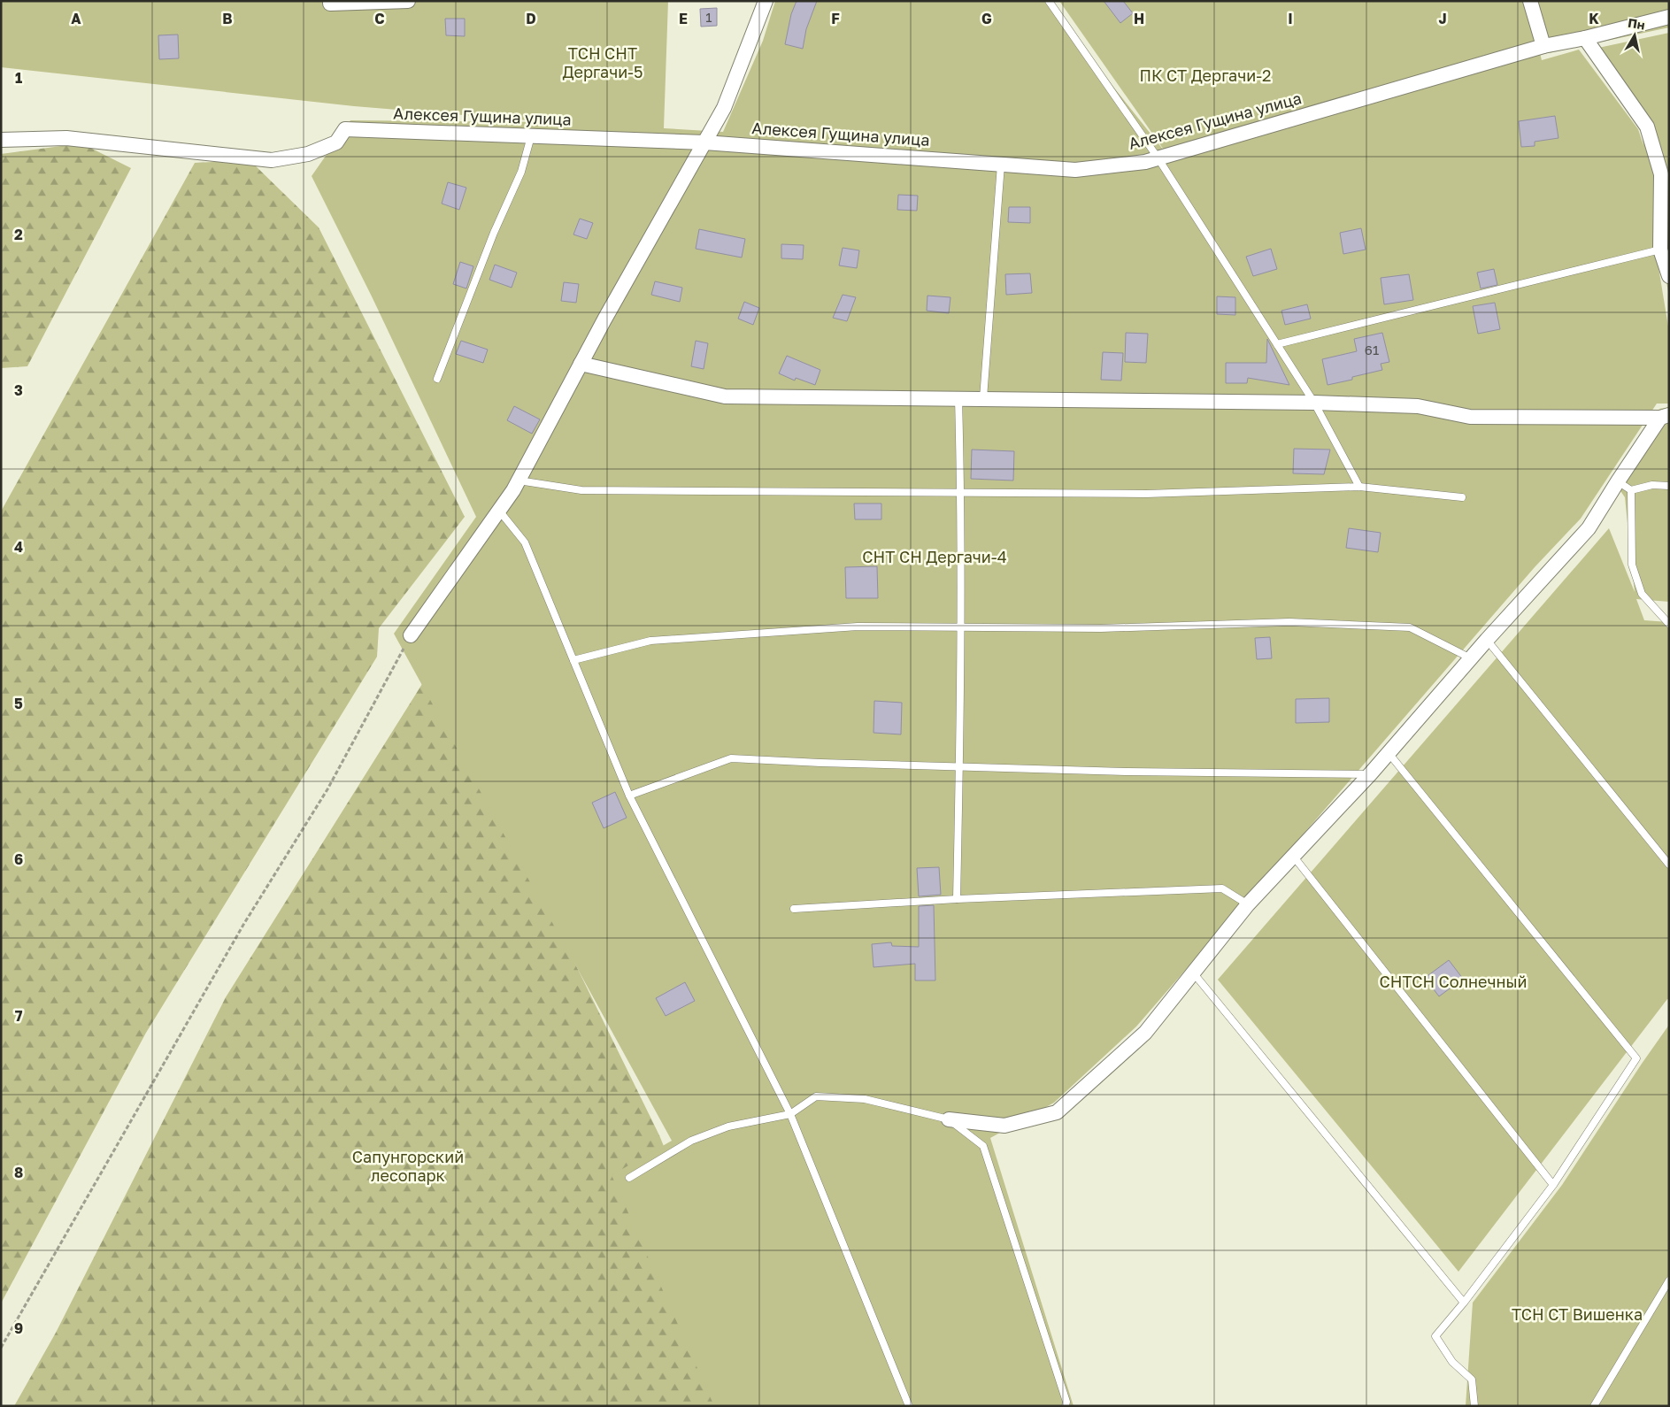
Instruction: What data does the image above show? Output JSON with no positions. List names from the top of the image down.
{
  "streets": {
    "street": ["Алексея Гущина улица"]
  },
  "parks": [
    "ТСН СНТ Дергачи-5",
    "ПК СТ Дергачи-2",
    "СНТ СН Дергачи-4",
    "СНТСН Солнечный",
    "Сапунгорский лесопарк",
    "ТСН СТ Вишенка"
  ],
  "house_numbers": ["1", "61"],
  "north": "top",
  "grid": {
    "columns": [
      "A",
      "B",
      "C",
      "D",
      "E",
      "F",
      "G",
      "H",
      "I",
      "J",
      "K"
    ],
    "rows": [
      "1",
      "2",
      "3",
      "4",
      "5",
      "6",
      "7",
      "8",
      "9"
    ]
  }
}
